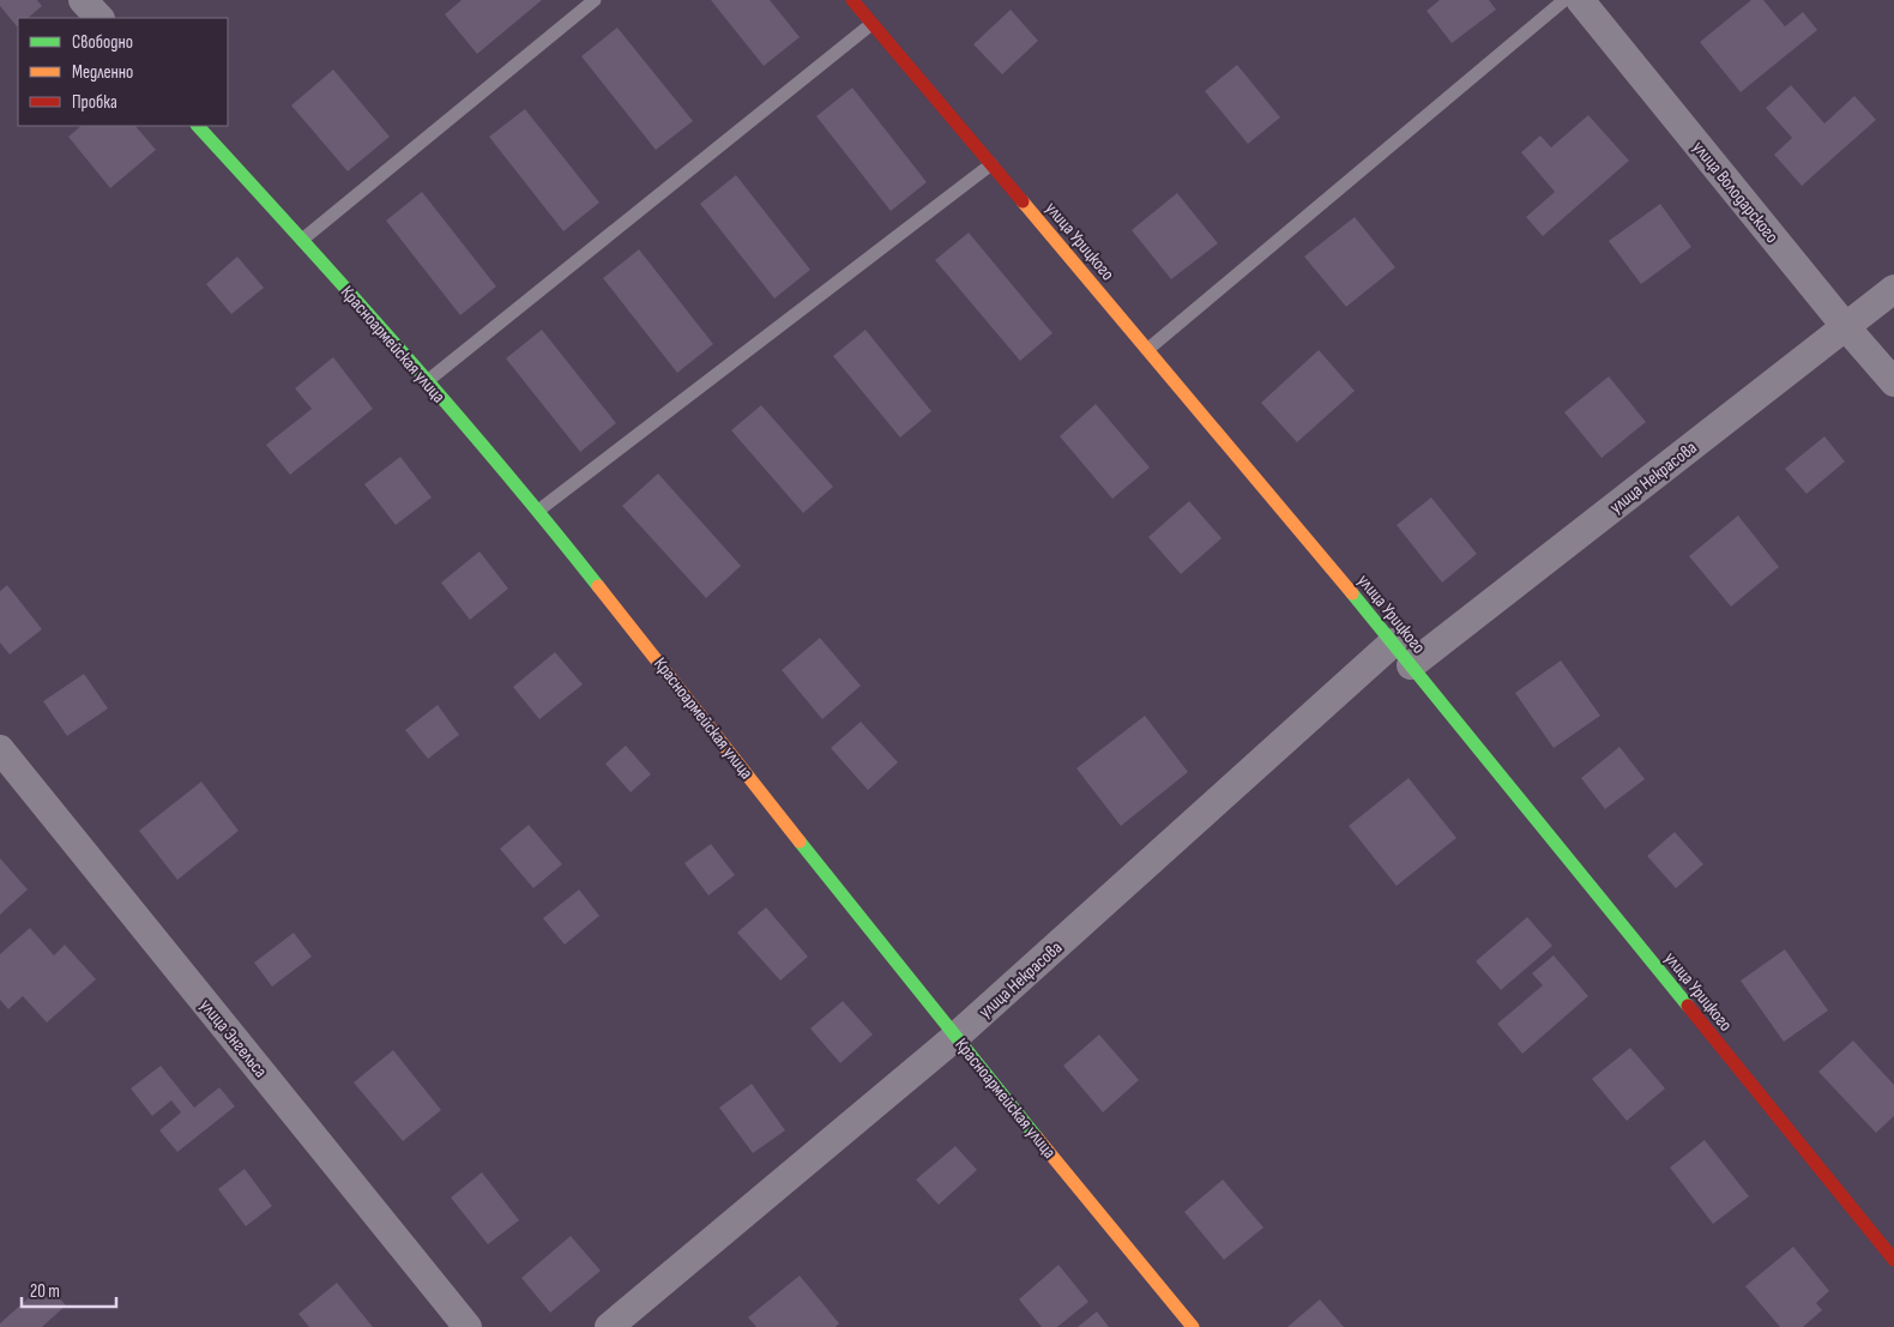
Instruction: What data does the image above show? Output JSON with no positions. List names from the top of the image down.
{
  "streets": {
    "street": [
      "улица Володарского",
      "улица Урицкого",
      "Красноармейская улица",
      "улица Некрасова",
      "улица Энгельса"
    ]
  },
  "crossings": [
    ["улица Володарского", "улица Некрасова"],
    ["улица Урицкого", "улица Некрасова"],
    ["Красноармейская улица", "улица Некрасова"]
  ],
  "legend": ["Свободно", "Медленно", "Пробка"],
  "scale_bar": "20 m"
}
